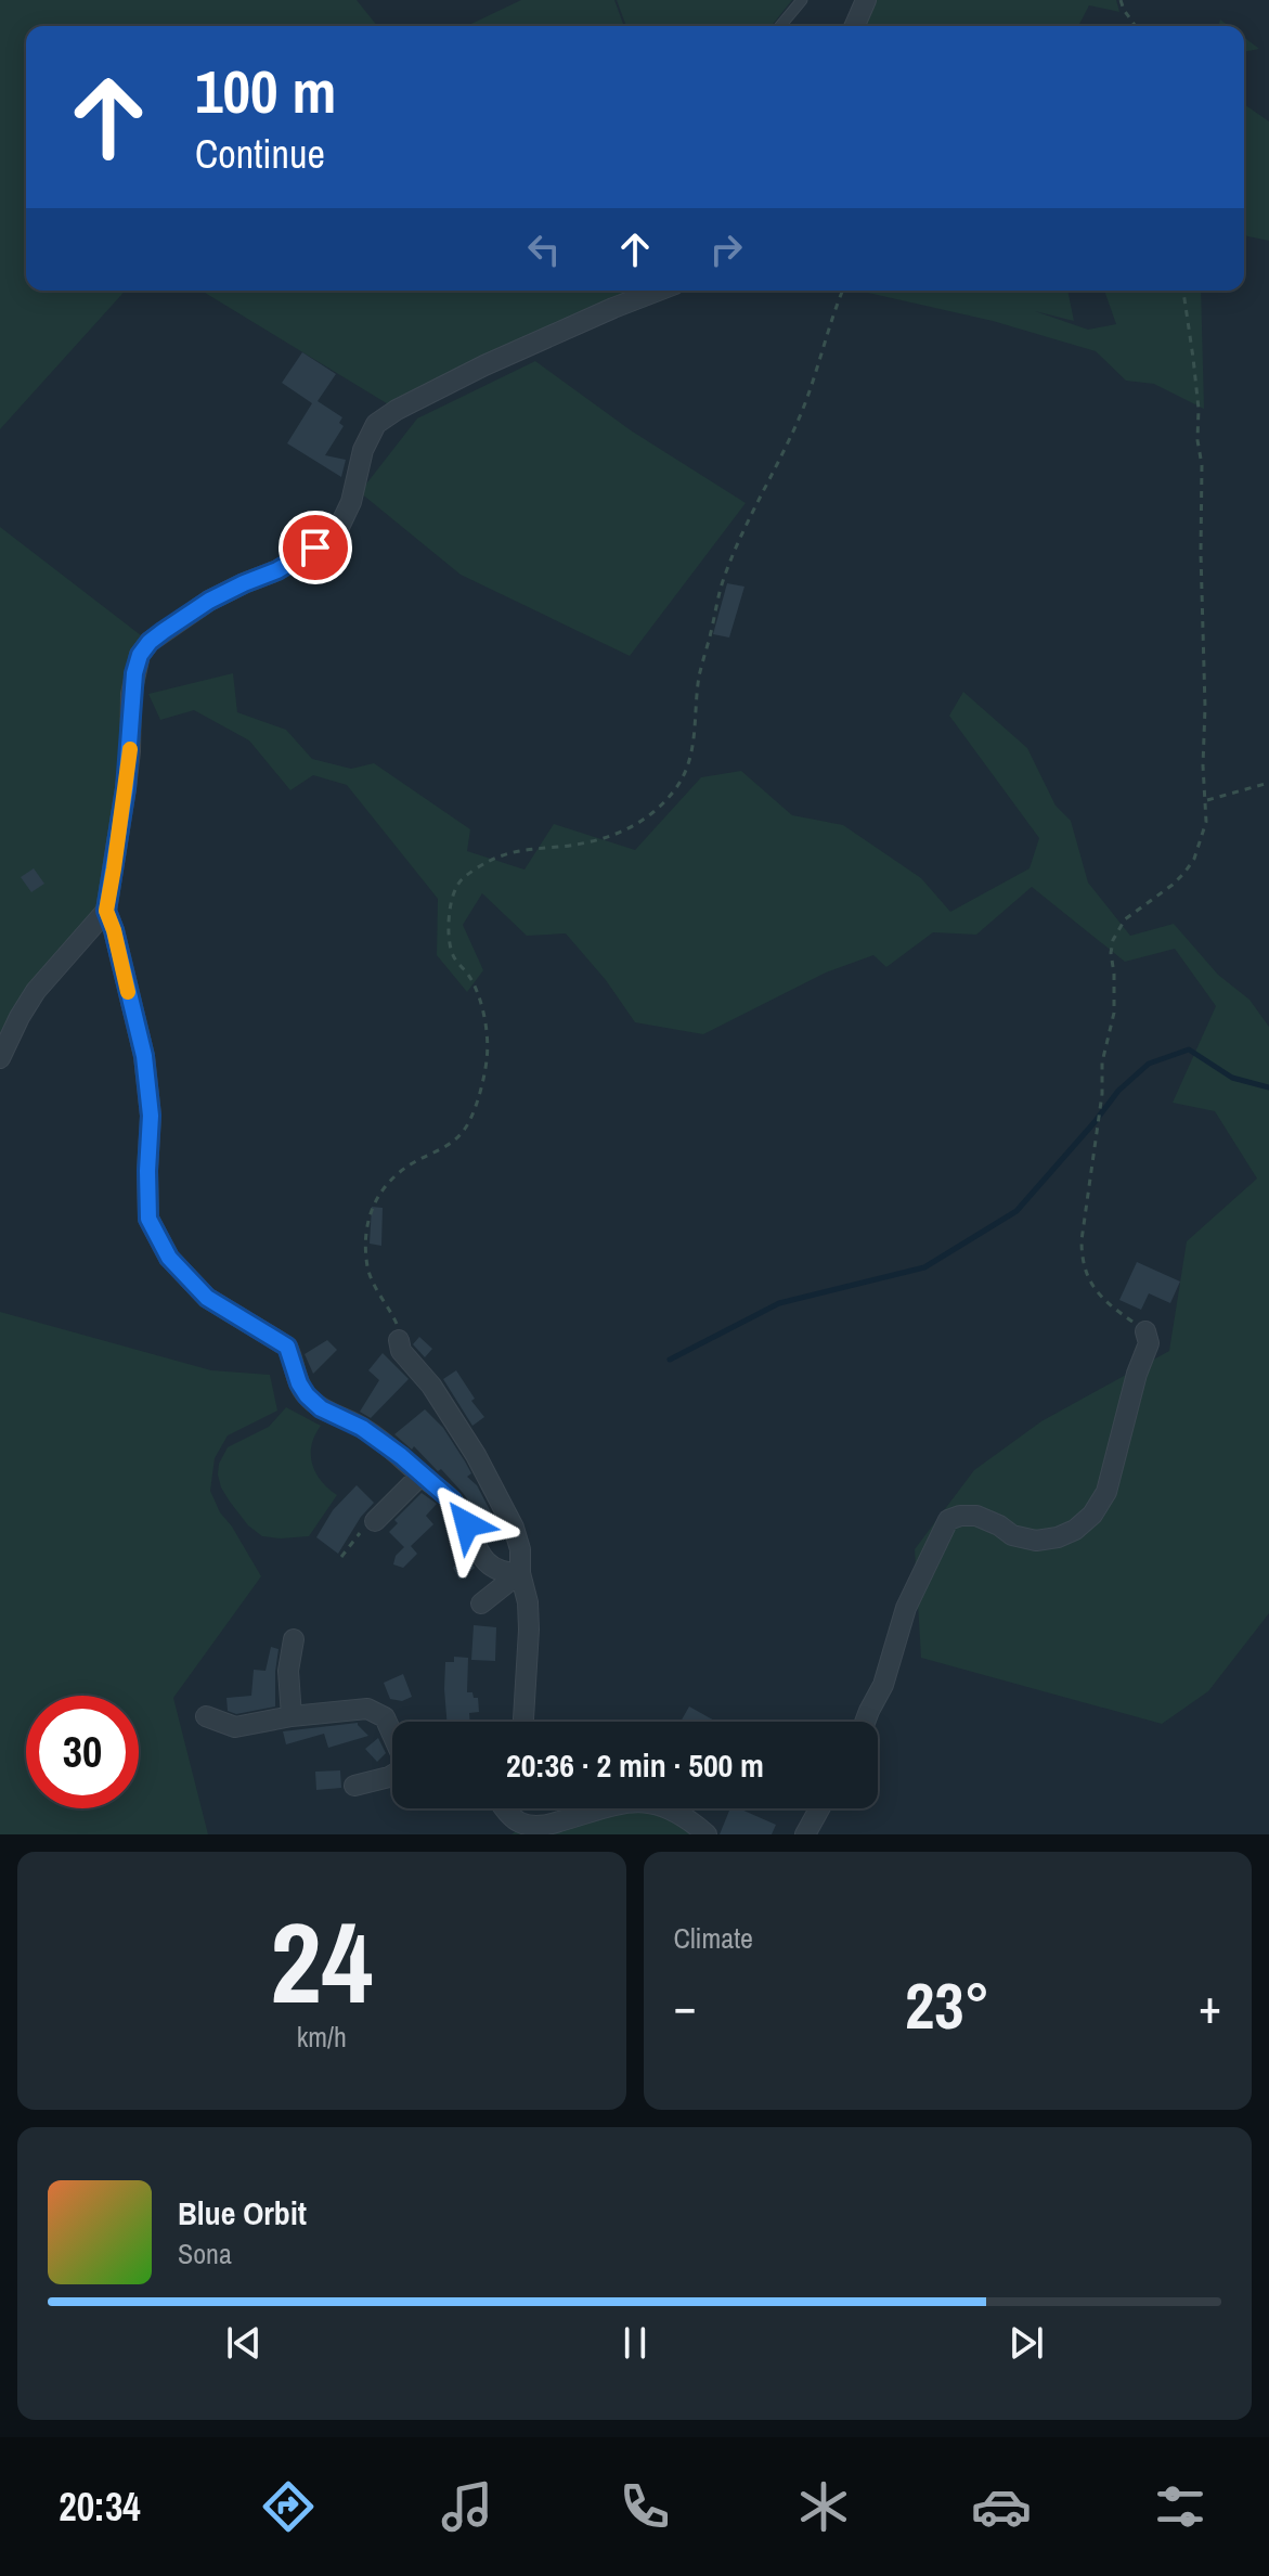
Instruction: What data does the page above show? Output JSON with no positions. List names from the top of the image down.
{
  "page": {
    "turn": ["100 m", "Continue"],
    "limit": "30",
    "trip": "20:36 · 2 min · 500 m",
    "tile": [
      ["24", "km/h"],
      "Climate"
    ],
    "heat": ["−", "23°", "+"],
    "song": ["Blue Orbit", "Sona"],
    "tabs": "20:34"
  }
}
